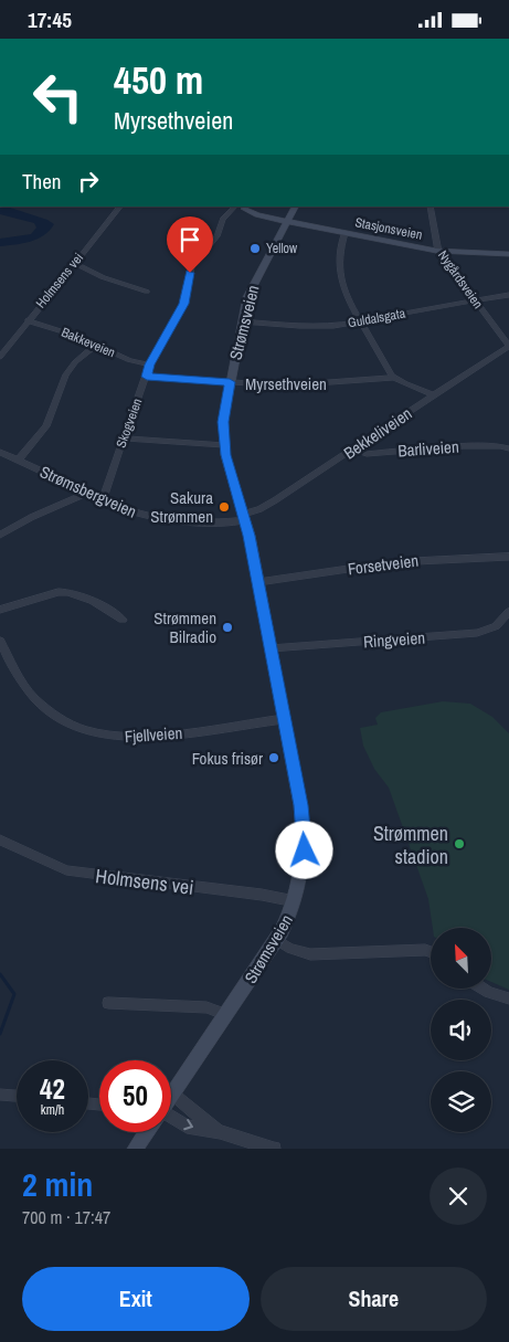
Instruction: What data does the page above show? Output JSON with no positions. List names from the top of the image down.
{
  "streets": {
    "main road": ["Stasjonsveien", "Strømsveien"],
    "street": [
      "Nygårdsveien",
      "Holmsens vei",
      "Guldalsgata",
      "Bakkeveien",
      "Myrsethveien",
      "Skogveien",
      "Bekkeliveien",
      "Barliveien",
      "Strømsbergveien",
      "Forsetveien",
      "Ringveien",
      "Fjellveien"
    ]
  },
  "crossings": [
    ["Stasjonsveien", "Nygårdsveien"],
    ["Stasjonsveien", "Strømsveien"],
    ["Stasjonsveien", "Skogveien"],
    ["Nygårdsveien", "Guldalsgata"],
    ["Nygårdsveien", "Bekkeliveien"],
    ["Holmsens vei", "Strømsveien"],
    ["Holmsens vei", "Bakkeveien"],
    ["Guldalsgata", "Strømsveien"],
    ["Strømsveien", "Myrsethveien"],
    ["Strømsveien", "Bekkeliveien"],
    ["Strømsveien", "Strømsbergveien"],
    ["Strømsveien", "Forsetveien"],
    ["Strømsveien", "Ringveien"],
    ["Strømsveien", "Fjellveien"],
    ["Bakkeveien", "Skogveien"],
    ["Myrsethveien", "Skogveien"],
    ["Skogveien", "Strømsbergveien"],
    ["Bekkeliveien", "Barliveien"],
    ["Bekkeliveien", "Strømsbergveien"]
  ],
  "places": [
    "Yellow",
    "Sakura Strømmen",
    "Strømmen Bilradio",
    "Fokus frisør",
    "Strømmen stadion"
  ],
  "north": "top left",
  "page": {
    "status": "17:45",
    "turn": ["450 m", "Myrsethveien"],
    "then": "Then",
    "speed": "42 km/h",
    "limit": "50",
    "heading": ["2 min", "700 m · 17:47"],
    "buttons": ["Exit", "Share"]
  }
}
